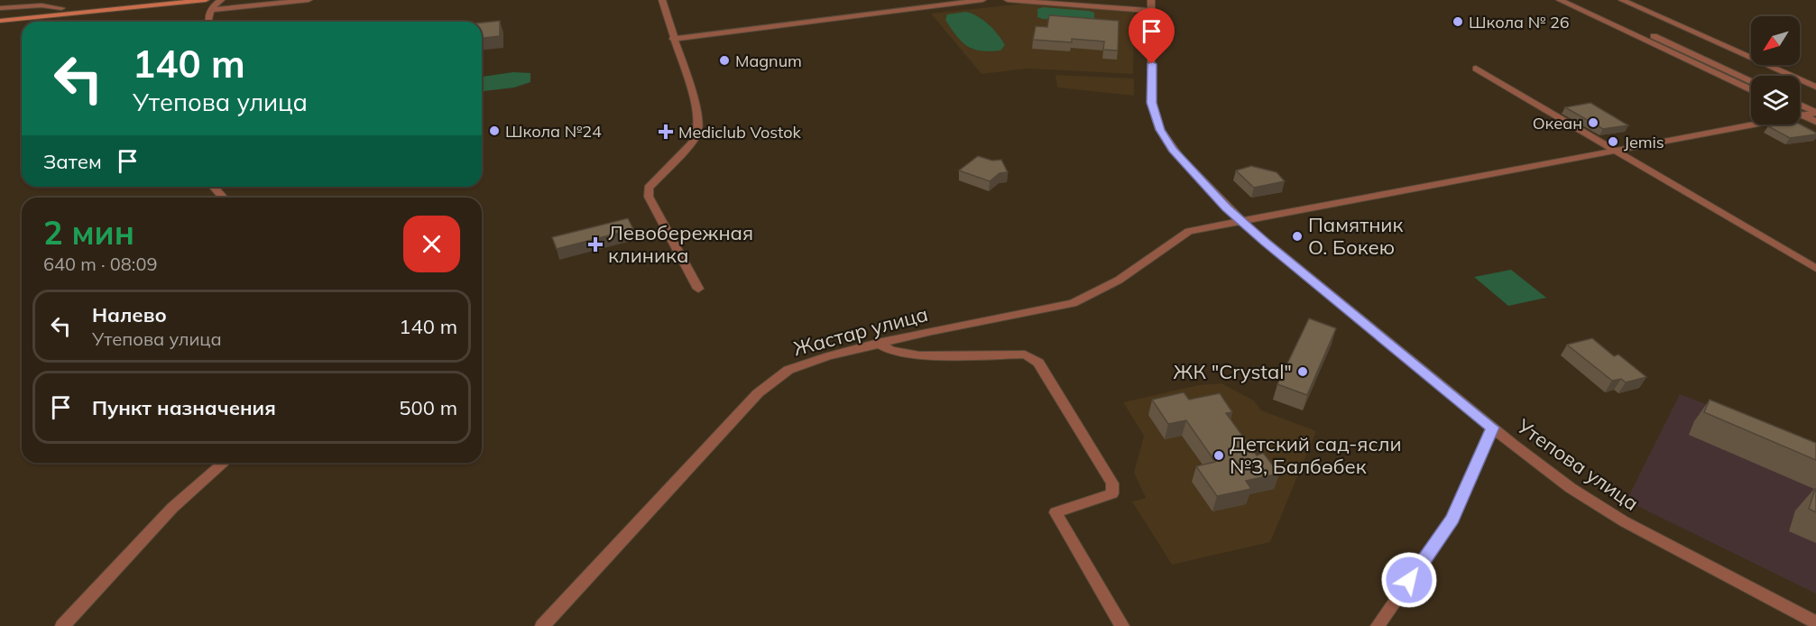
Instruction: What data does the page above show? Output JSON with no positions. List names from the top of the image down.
{
  "streets": {
    "street": ["Жастар улица", "Утепова улица"]
  },
  "crossings": [
    ["Жастар улица", "Утепова улица"]
  ],
  "places": {
    "other": [
      "Школа № 26",
      "Magnum",
      "Океан",
      "Школа №24",
      "Jemis",
      "Памятник О. Бокею",
      "ЖК \"Crystal\"",
      "Детский сад-ясли №3, Балбөбек"
    ],
    "health": ["Mediclub Vostok", "Левобережная клиника"]
  },
  "north": "bottom left",
  "page": {
    "turn": ["140 m", "Утепова улица"],
    "then": "Затем",
    "heading": ["2 мин", "640 m · 08:09"],
    "list": [
      {
        "name": "Налево",
        "note": "Утепова улица",
        "value": "140 m"
      },
      {
        "name": "Пункт назначения",
        "value": "500 m"
      }
    ]
  }
}
